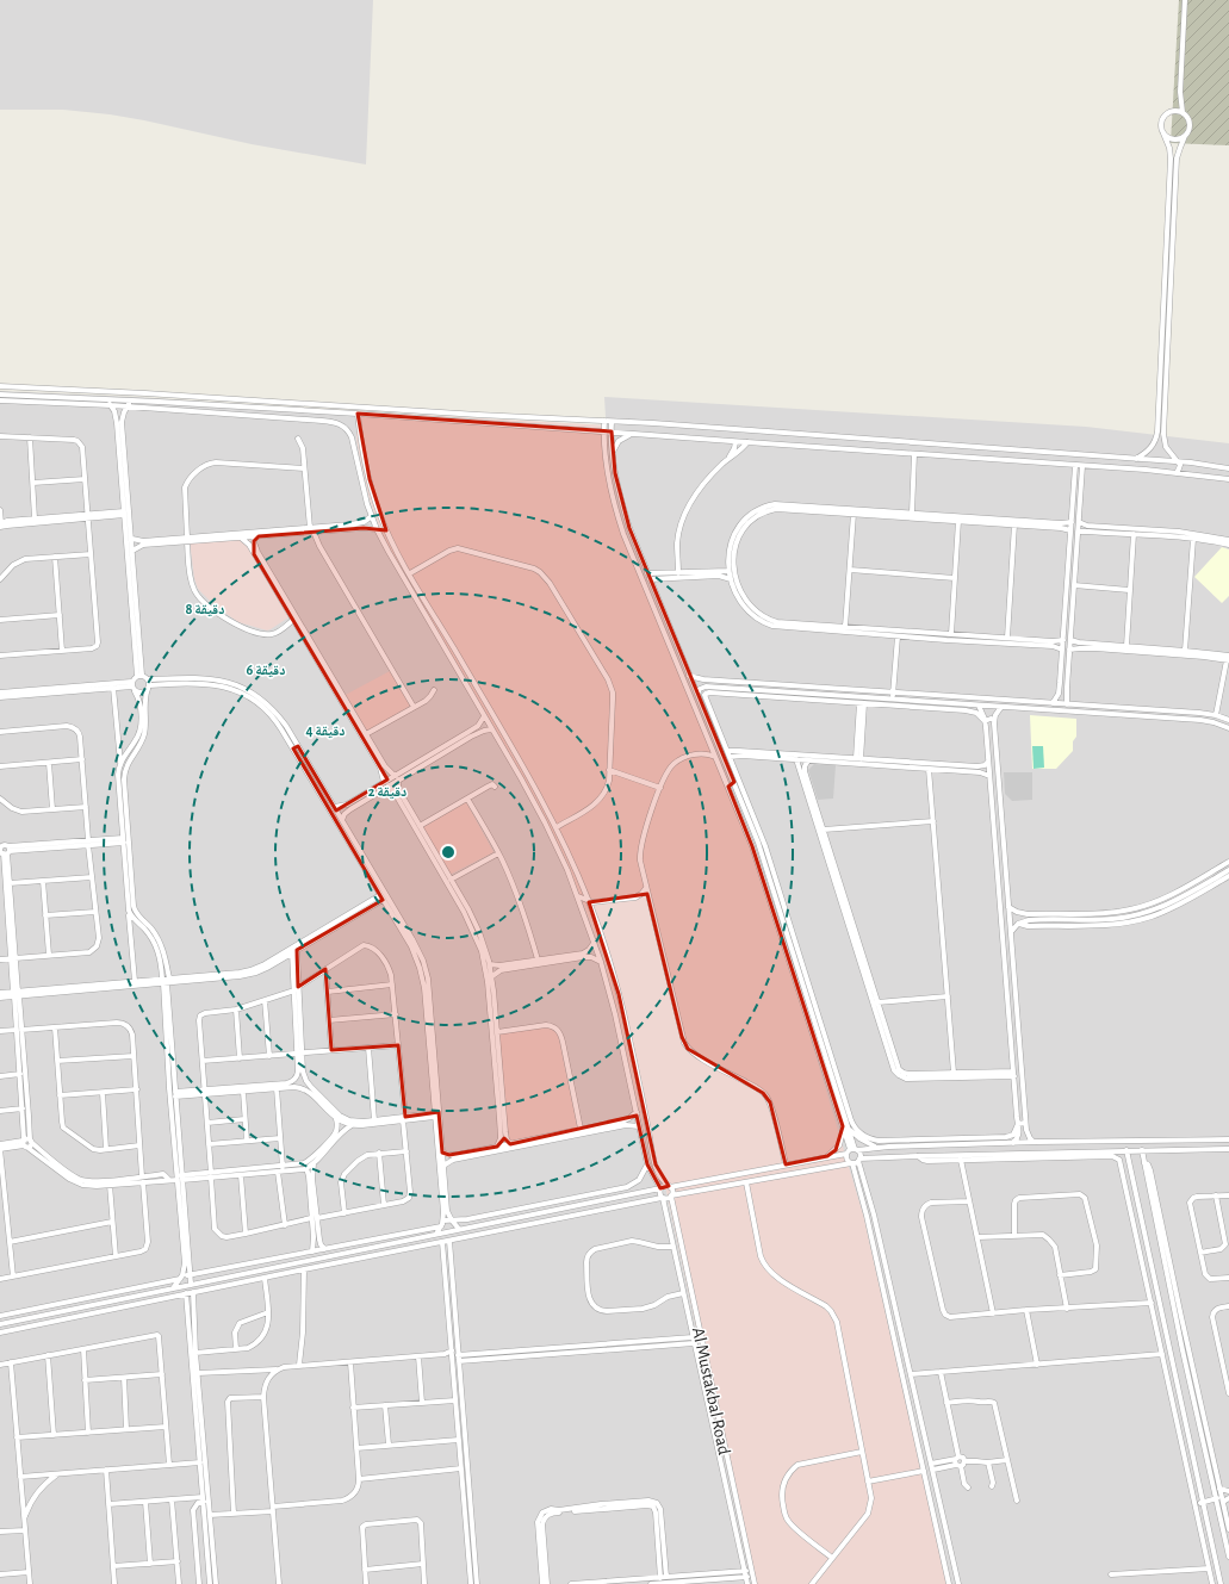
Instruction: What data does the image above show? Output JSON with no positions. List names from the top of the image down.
{
  "streets": {
    "street": ["Al Mustakbal Road"]
  },
  "rings": [
    "8 دقيقة",
    "6 دقيقة",
    "4 دقيقة",
    "2 دقيقة"
  ]
}
